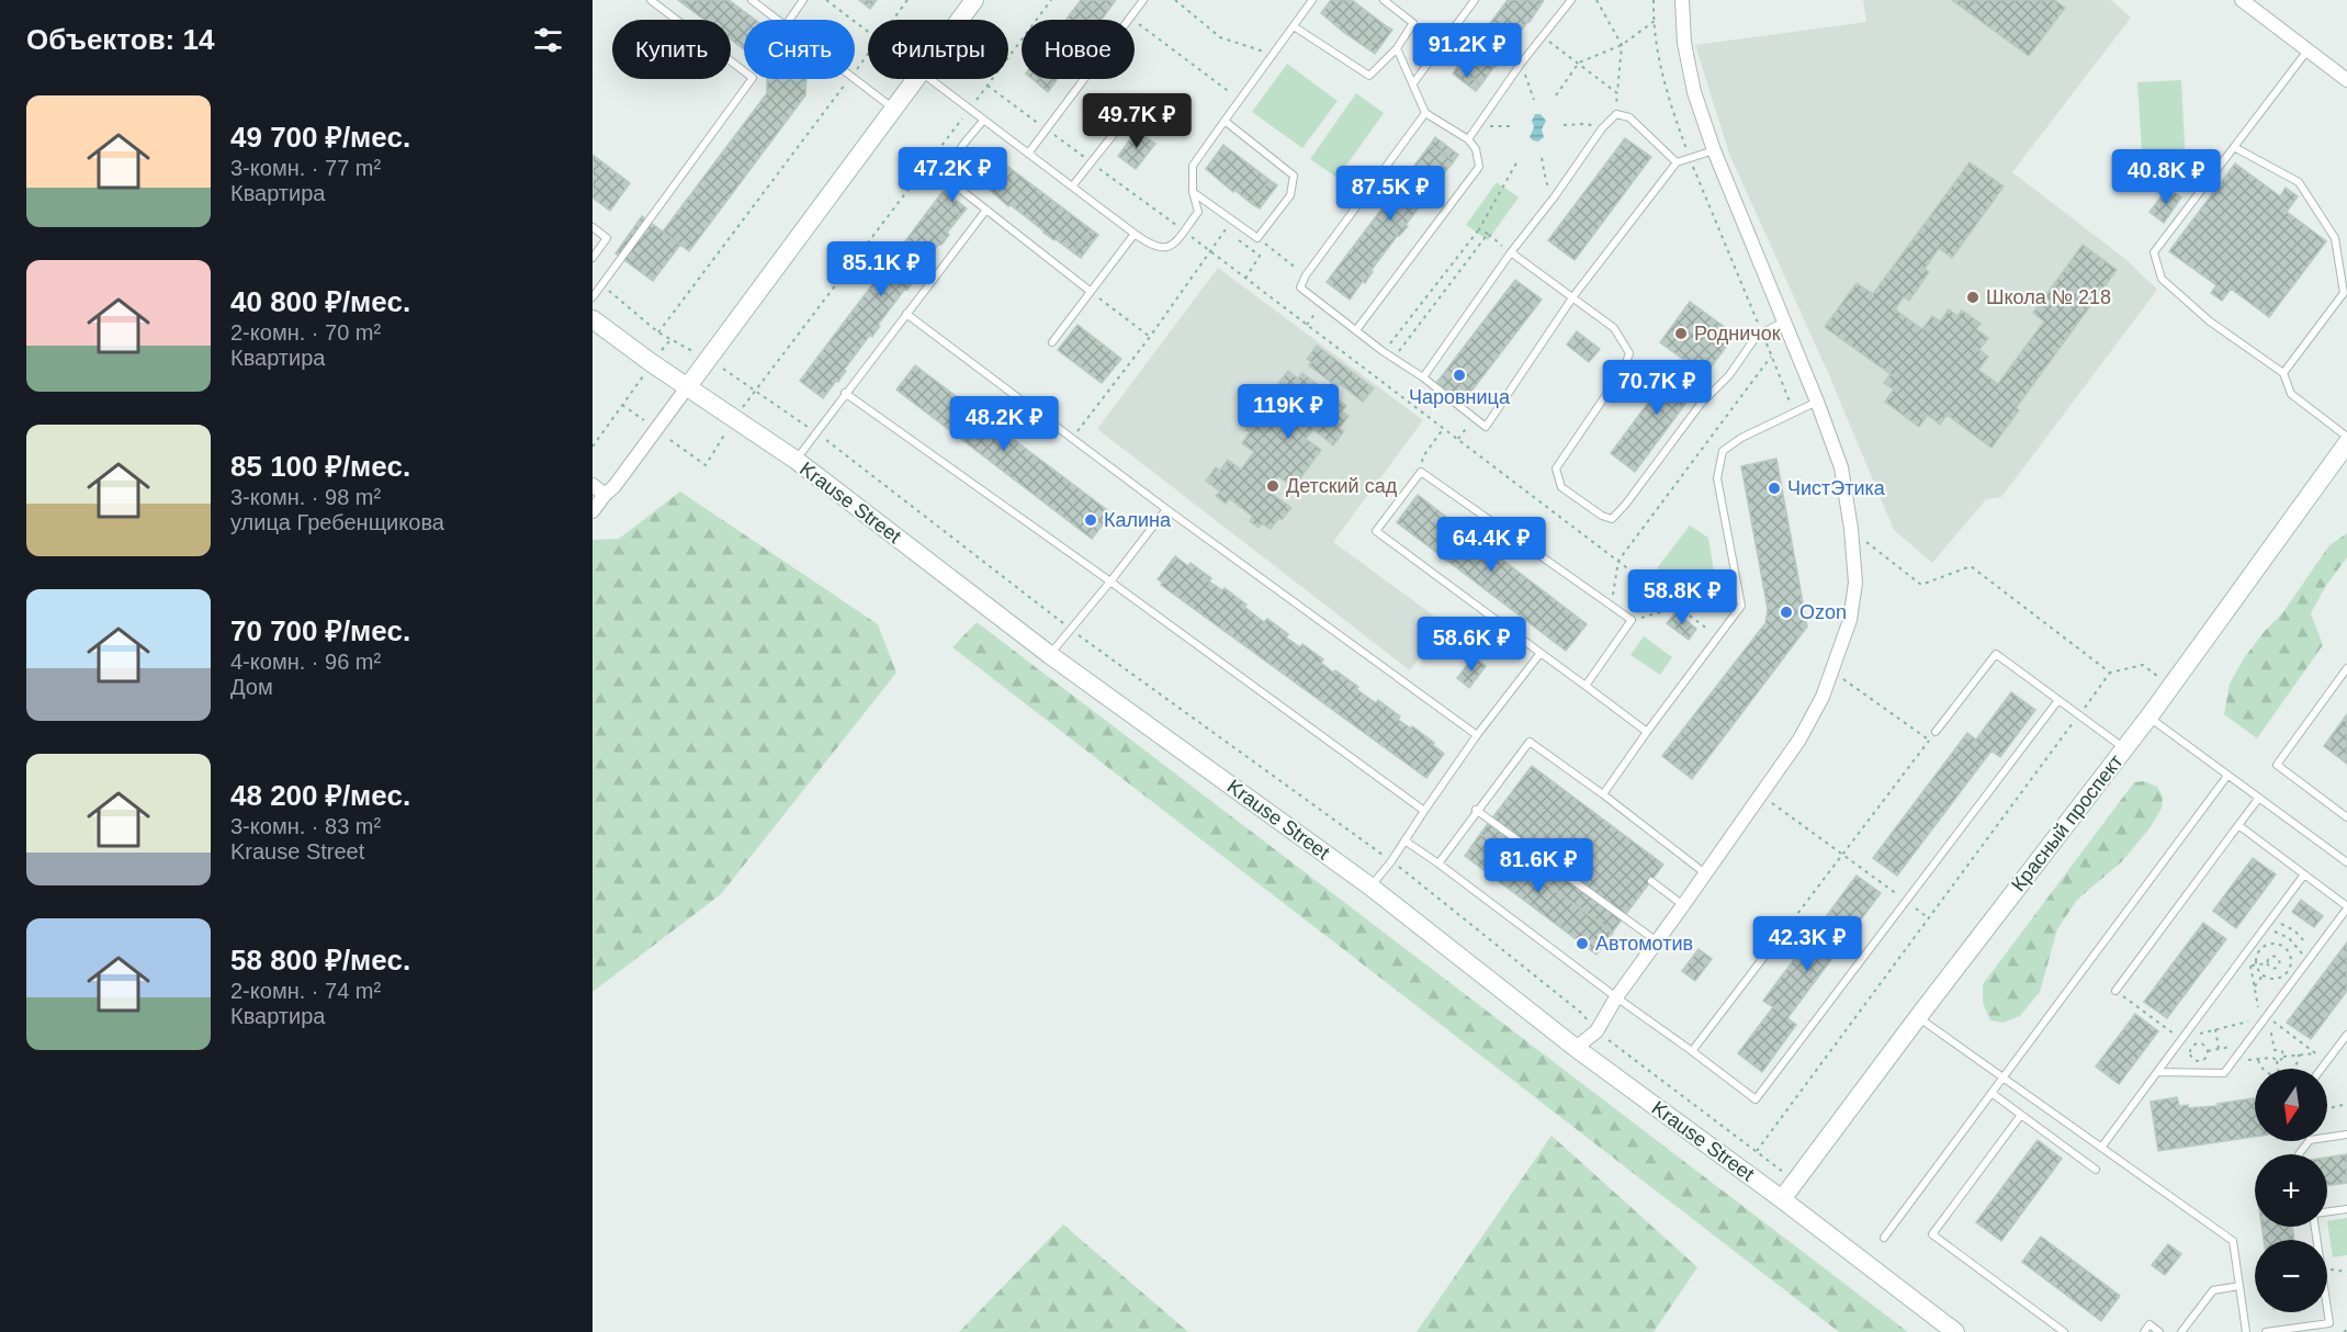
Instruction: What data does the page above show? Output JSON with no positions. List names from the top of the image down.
{
  "streets": {
    "main road": ["Krause Street", "Красный проспект"]
  },
  "crossings": [
    ["Krause Street", "Красный проспект"]
  ],
  "places": [
    "Школа № 218",
    "Родничок",
    "Чаровница",
    "Детский сад",
    "ЧистЭтика",
    "Калина",
    "Ozon",
    "Автомотив"
  ],
  "north": "bottom",
  "page": {
    "heading": "Объектов: 14",
    "chip": [
      "Купить",
      "Снять",
      "Фильтры",
      "Новое"
    ],
    "price": [
      "91.2K ₽",
      "49.7K ₽",
      "47.2K ₽",
      "40.8K ₽",
      "87.5K ₽",
      "85.1K ₽",
      "70.7K ₽",
      "119K ₽",
      "48.2K ₽",
      "64.4K ₽",
      "58.8K ₽",
      "58.6K ₽",
      "81.6K ₽",
      "42.3K ₽"
    ],
    "list": [
      {
        "name": "49 700 ₽/мес.",
        "note": "3-комн. · 77 m² · Квартира"
      },
      {
        "name": "40 800 ₽/мес.",
        "note": "2-комн. · 70 m² · Квартира"
      },
      {
        "name": "85 100 ₽/мес.",
        "note": "3-комн. · 98 m² · улица Гребенщикова"
      },
      {
        "name": "70 700 ₽/мес.",
        "note": "4-комн. · 96 m² · Дом"
      },
      {
        "name": "48 200 ₽/мес.",
        "note": "3-комн. · 83 m² · Krause Street"
      },
      {
        "name": "58 800 ₽/мес.",
        "note": "2-комн. · 74 m² · Квартира"
      }
    ],
    "map_buttons": ["+", "−"]
  }
}
